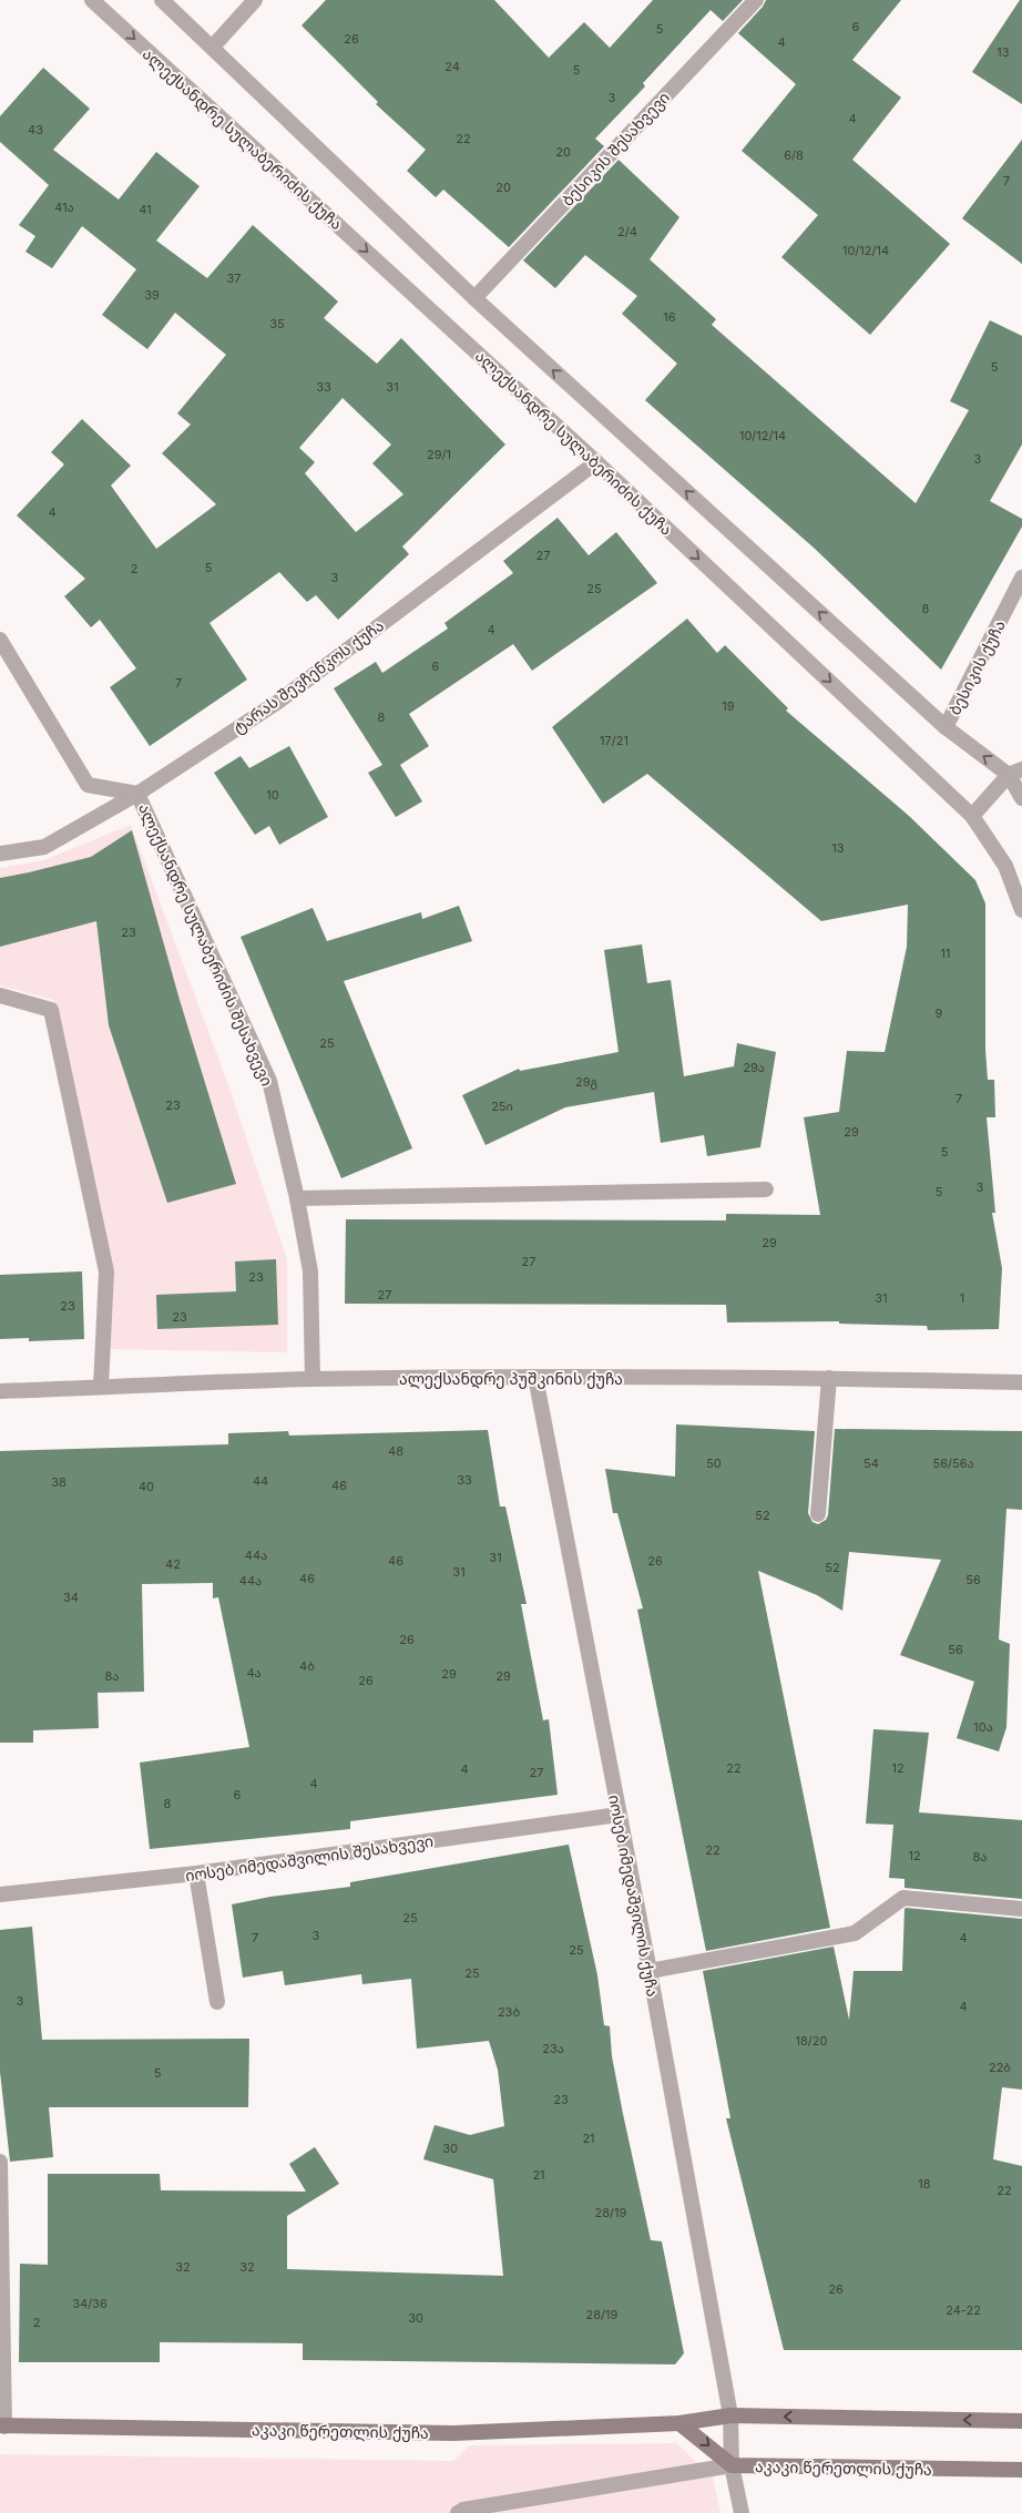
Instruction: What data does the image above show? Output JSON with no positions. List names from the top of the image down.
{
  "streets": {
    "main road": ["აკაკი წერეთლის ქუჩა"],
    "street": [
      "ალექსანდრე სულაბერიძის ქუჩა",
      "ბესიკის შესახვევი",
      "ბესიკის ქუჩა",
      "ტარას შევჩენკოს ქუჩა",
      "ალექსანდრე სულაბერიძის შესახვევი",
      "ალექსანდრე პუშკინის ქუჩა",
      "იოსებ იმედაშვილის შესახვევი",
      "იოსებ იმედაშვილის ქუჩა"
    ]
  },
  "crossings": [
    ["ალექსანდრე სულაბერიძის ქუჩა", "ტარას შევჩენკოს ქუჩა"],
    ["ტარას შევჩენკოს ქუჩა", "ალექსანდრე სულაბერიძის შესახვევი"],
    ["ალექსანდრე სულაბერიძის შესახვევი", "ალექსანდრე პუშკინის ქუჩა"],
    ["ალექსანდრე პუშკინის ქუჩა", "იოსებ იმედაშვილის ქუჩა"],
    ["იოსებ იმედაშვილის შესახვევი", "იოსებ იმედაშვილის ქუჩა"],
    ["იოსებ იმედაშვილის ქუჩა", "აკაკი წერეთლის ქუჩა"]
  ],
  "house_numbers": [
    "6",
    "5",
    "26",
    "4",
    "13",
    "24",
    "5",
    "3",
    "4",
    "43",
    "22",
    "20",
    "6/8",
    "7",
    "20",
    "41ა",
    "41",
    "2/4",
    "10/12/14",
    "37",
    "39",
    "16",
    "35",
    "5",
    "33",
    "31",
    "10/12/14",
    "29/1",
    "3",
    "4",
    "27",
    "5",
    "2",
    "3",
    "25",
    "8",
    "4",
    "6",
    "7",
    "19",
    "8",
    "17/21",
    "10",
    "13",
    "23",
    "11",
    "9",
    "25",
    "29ა",
    "29გ",
    "7",
    "23",
    "25ი",
    "29",
    "5",
    "3",
    "5",
    "29",
    "27",
    "23",
    "27",
    "31",
    "1",
    "23",
    "23",
    "48",
    "50",
    "54",
    "56/56ა",
    "33",
    "44",
    "38",
    "46",
    "40",
    "52",
    "44ა",
    "31",
    "46",
    "26",
    "42",
    "52",
    "31",
    "46",
    "56",
    "44ა",
    "34",
    "26",
    "56",
    "4ბ",
    "4ა",
    "29",
    "8ა",
    "29",
    "26",
    "10ა",
    "22",
    "12",
    "4",
    "27",
    "4",
    "6",
    "8",
    "22",
    "12",
    "8ა",
    "25",
    "3",
    "7",
    "4",
    "25",
    "25",
    "3",
    "4",
    "23ბ",
    "18/20",
    "23ა",
    "22ბ",
    "5",
    "23",
    "21",
    "30",
    "21",
    "18",
    "22",
    "28/19",
    "32",
    "32",
    "26",
    "34/36",
    "24-22",
    "28/19",
    "30",
    "2"
  ]
}
